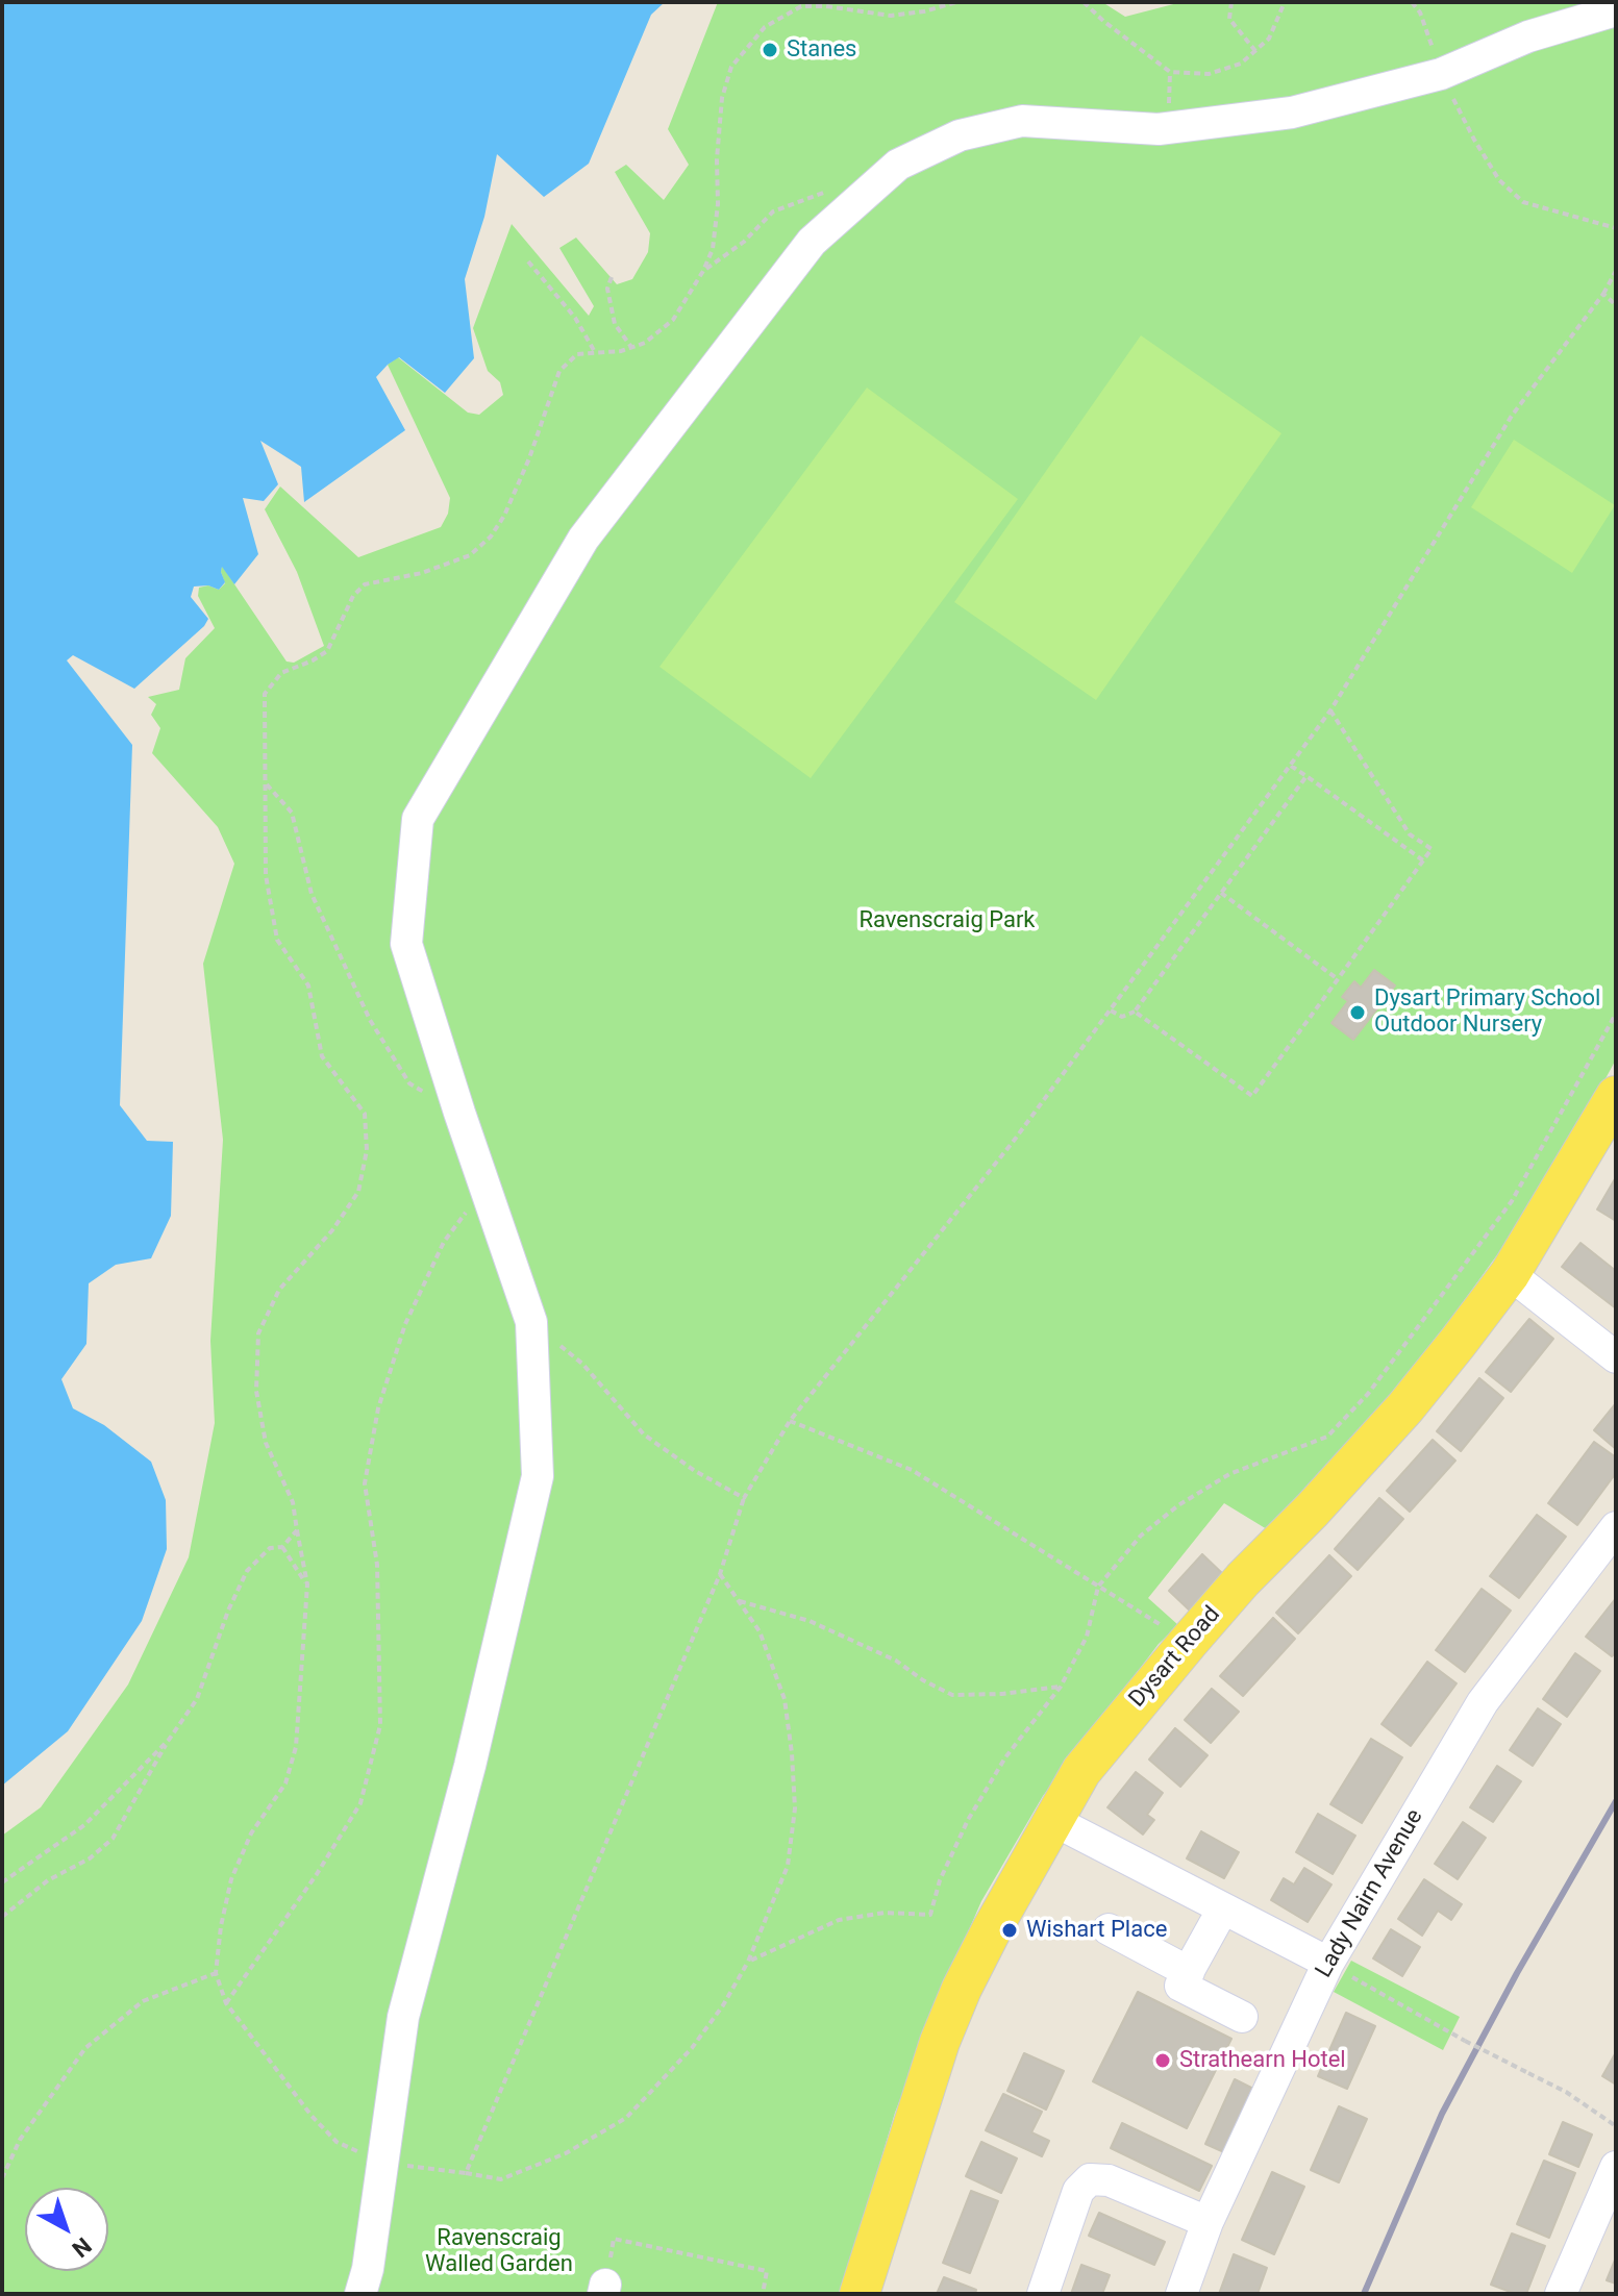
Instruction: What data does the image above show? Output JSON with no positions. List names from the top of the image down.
{
  "streets": {
    "main road": ["Dysart Road"],
    "street": ["Lady Nairn Avenue"]
  },
  "parks": ["Ravenscraig Park", "Ravenscraig Walled Garden"],
  "places": [
    "Stanes",
    "Dysart Primary School Outdoor Nursery",
    "Wishart Place",
    "Strathearn Hotel"
  ],
  "north": "bottom right"
}
